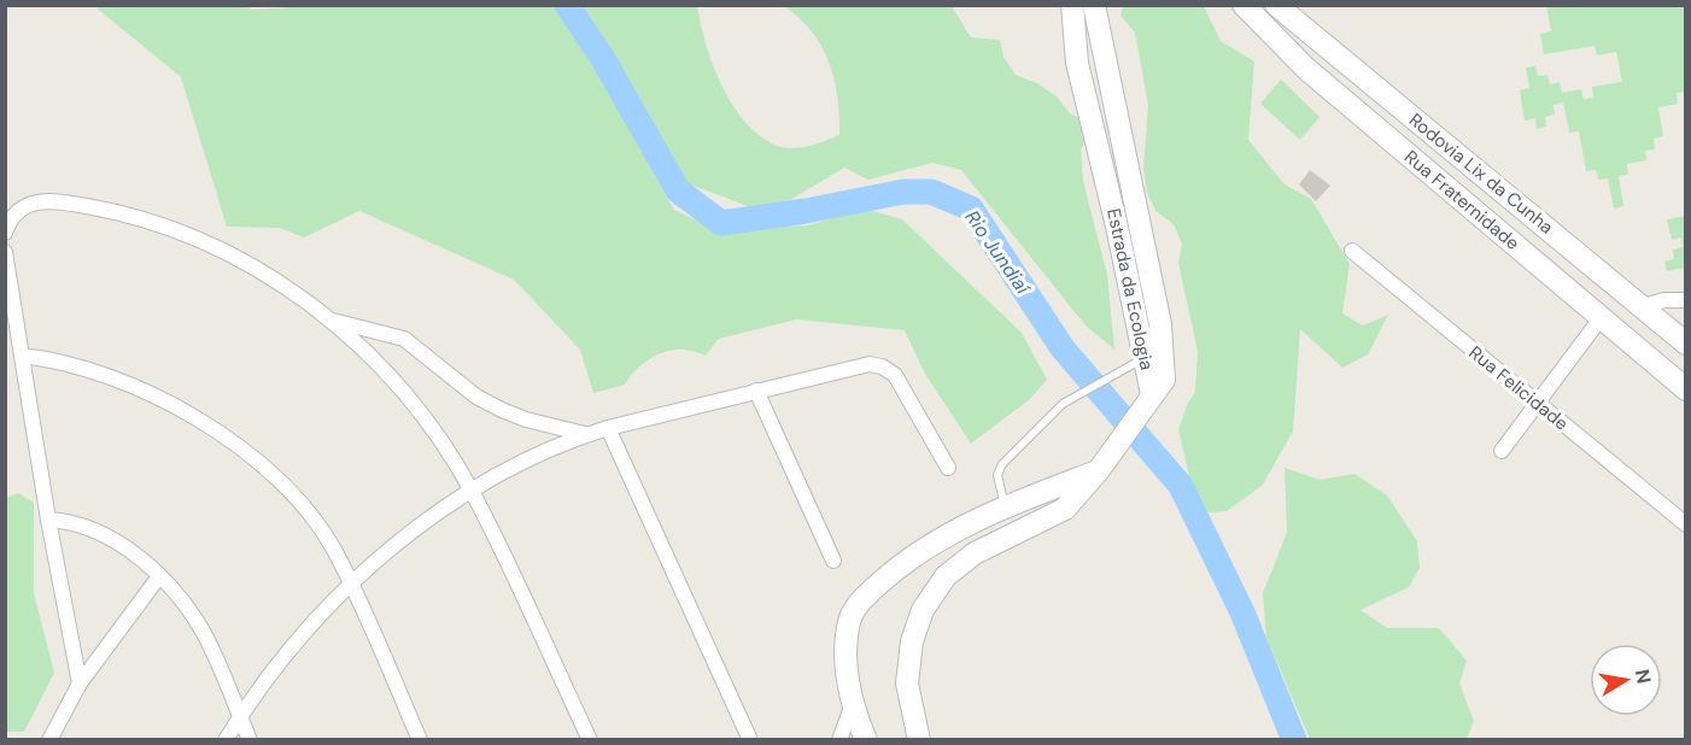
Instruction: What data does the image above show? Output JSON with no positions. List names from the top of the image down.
{
  "streets": {
    "street": [
      "Rodovia Lix da Cunha",
      "Rua Fraternidade",
      "Estrada da Ecologia",
      "Rua Felicidade"
    ]
  },
  "water": ["Rio Jundiaí"],
  "north": "right"
}
